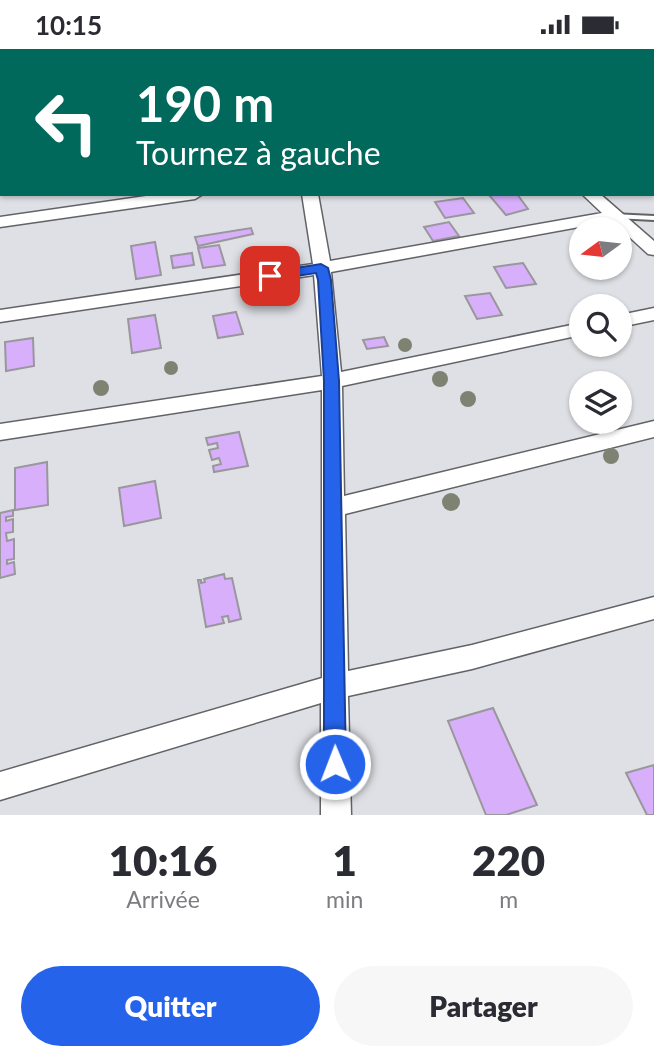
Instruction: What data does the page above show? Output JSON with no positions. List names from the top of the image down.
{
  "north": "left",
  "page": {
    "status": "10:15",
    "turn": ["190 m", "Tournez à gauche"],
    "eta": [
      "10:16",
      "Arrivée",
      "1",
      "min",
      "220",
      "m"
    ],
    "buttons": ["Quitter", "Partager"]
  }
}
